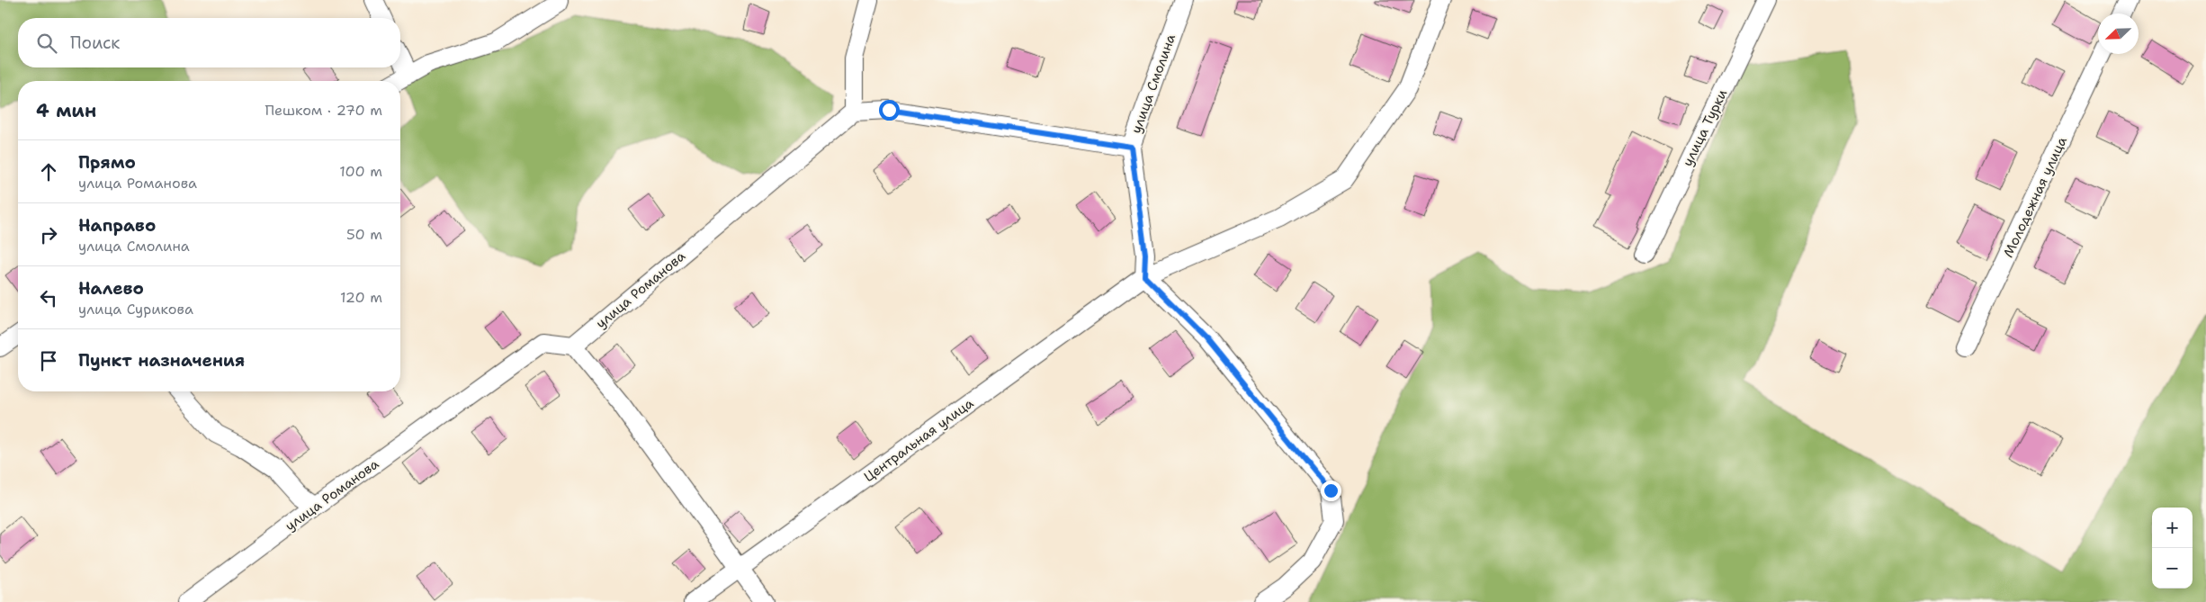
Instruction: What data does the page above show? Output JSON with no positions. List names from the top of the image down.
{
  "streets": {
    "street": [
      "улица Смолина",
      "улица Турки",
      "Молодежная улица",
      "улица Романова",
      "Центральная улица"
    ]
  },
  "crossings": [
    ["улица Смолина", "Центральная улица"]
  ],
  "north": "bottom left",
  "page": {
    "search": "Поиск",
    "heading": ["4 мин", "Пешком · 270 m"],
    "list": [
      ["Прямо", "улица Романова", "100 m"],
      ["Направо", "улица Смолина", "50 m"],
      ["Налево", "улица Сурикова", "120 m"],
      "Пункт назначения"
    ],
    "map_buttons": ["+", "−"]
  }
}
